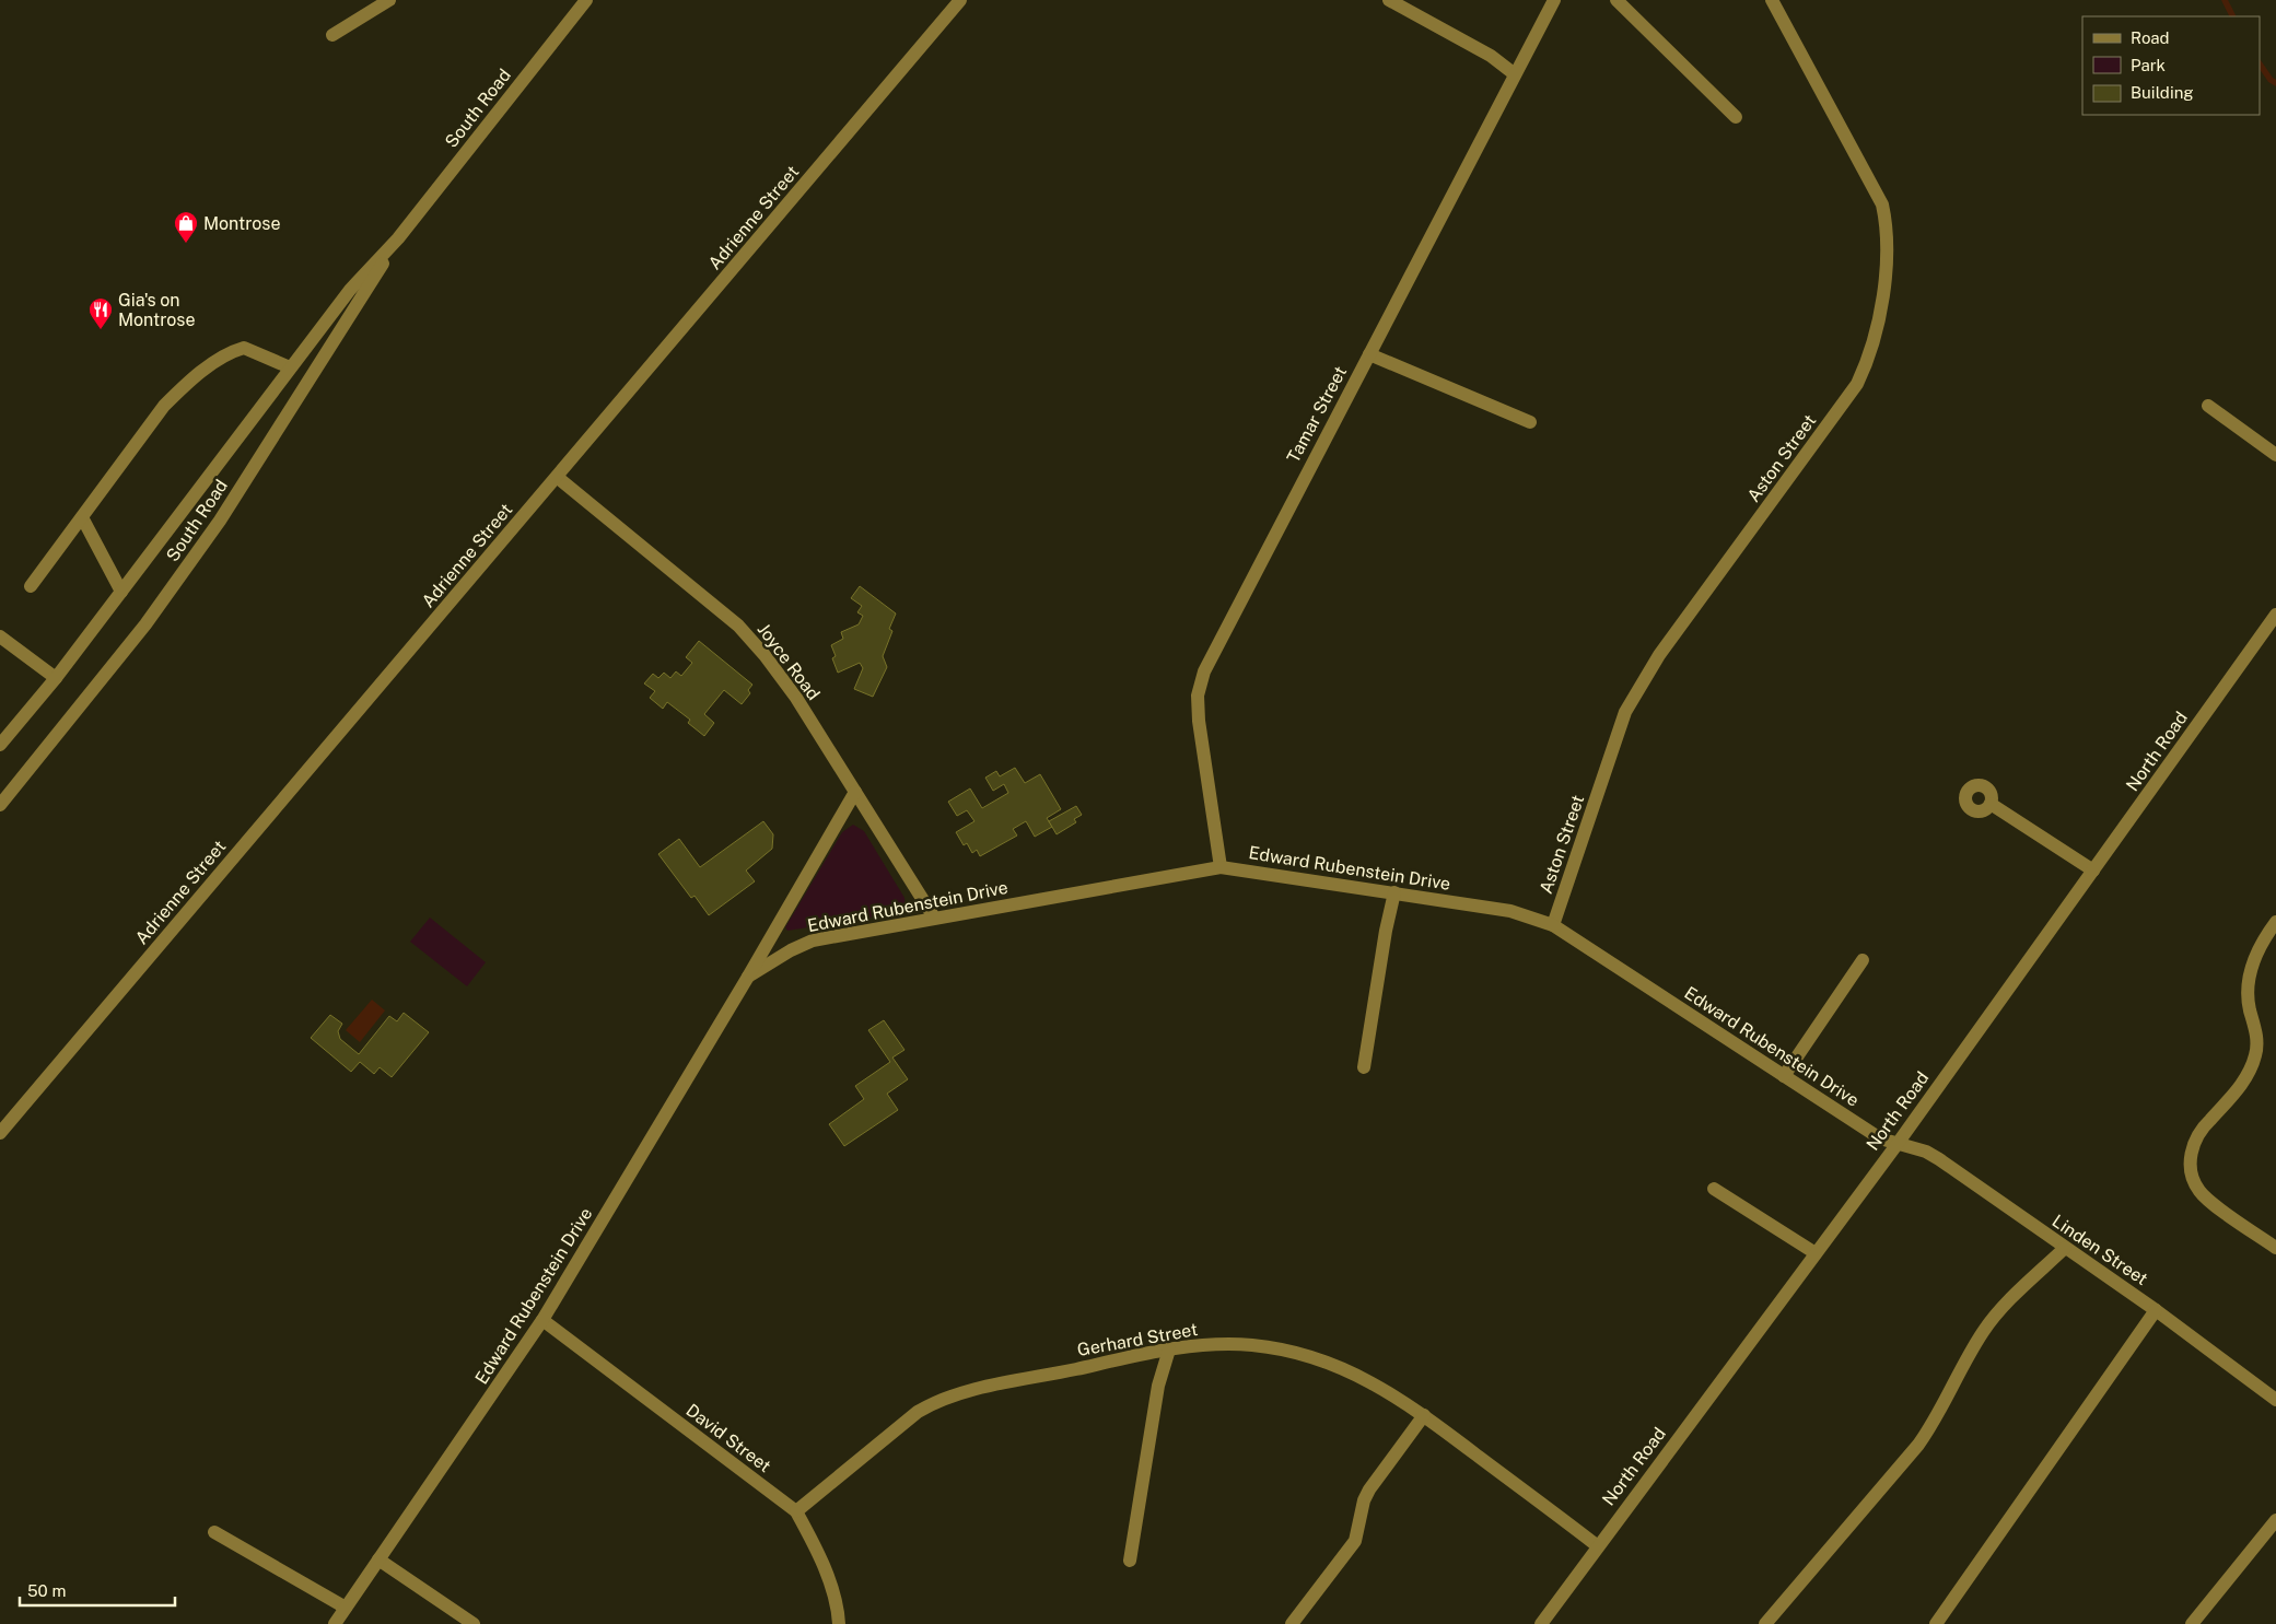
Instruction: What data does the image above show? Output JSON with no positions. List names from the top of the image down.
{
  "streets": {
    "street": [
      "South Road",
      "Adrienne Street",
      "Tamar Street",
      "Aston Street",
      "Joyce Road",
      "North Road",
      "Edward Rubenstein Drive",
      "Linden Street",
      "Gerhard Street",
      "David Street"
    ]
  },
  "crossings": [
    ["Adrienne Street", "Joyce Road"],
    ["Tamar Street", "Edward Rubenstein Drive"],
    ["Aston Street", "Edward Rubenstein Drive"],
    ["Joyce Road", "Edward Rubenstein Drive"],
    ["North Road", "Edward Rubenstein Drive"],
    ["North Road", "Linden Street"],
    ["North Road", "Gerhard Street"],
    ["Edward Rubenstein Drive", "Linden Street"],
    ["Edward Rubenstein Drive", "David Street"],
    ["Gerhard Street", "David Street"]
  ],
  "places": {
    "shop": ["Montrose"],
    "restaurant": ["Gia's on Montrose"]
  },
  "legend": ["Road", "Park", "Building"],
  "scale_bar": "50 m"
}
